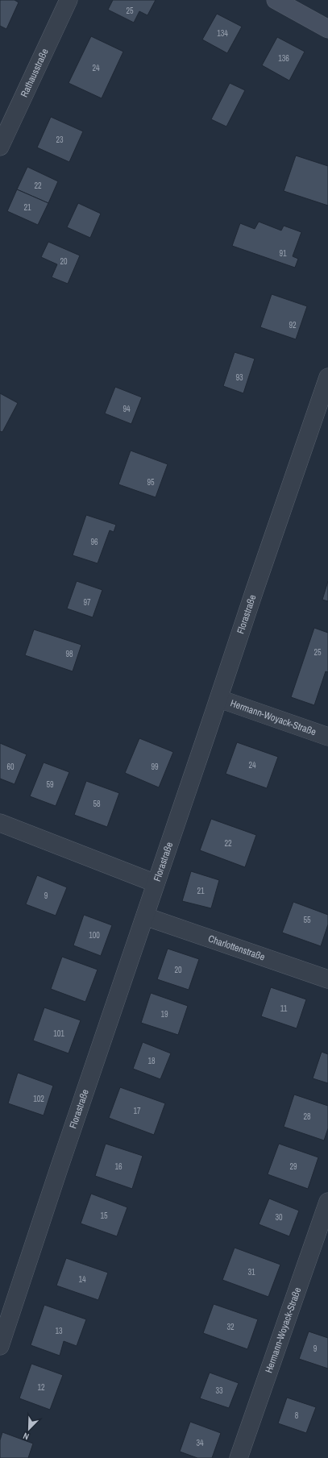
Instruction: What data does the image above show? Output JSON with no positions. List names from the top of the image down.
{
  "streets": {
    "street": [
      "Rathausstraße",
      "Florastraße",
      "Hermann-Woyack-Straße",
      "Charlottenstraße"
    ]
  },
  "crossings": [
    ["Florastraße", "Hermann-Woyack-Straße"],
    ["Florastraße", "Charlottenstraße"]
  ],
  "house_numbers": [
    "25",
    "134",
    "136",
    "24",
    "23",
    "22",
    "21",
    "91",
    "20",
    "92",
    "93",
    "94",
    "95",
    "96",
    "97",
    "25",
    "98",
    "24",
    "60",
    "99",
    "59",
    "58",
    "22",
    "21",
    "9",
    "55",
    "100",
    "20",
    "11",
    "19",
    "101",
    "18",
    "102",
    "17",
    "28",
    "16",
    "29",
    "15",
    "30",
    "31",
    "14",
    "32",
    "13",
    "9",
    "12",
    "33",
    "8",
    "34"
  ],
  "north": "bottom left"
}
